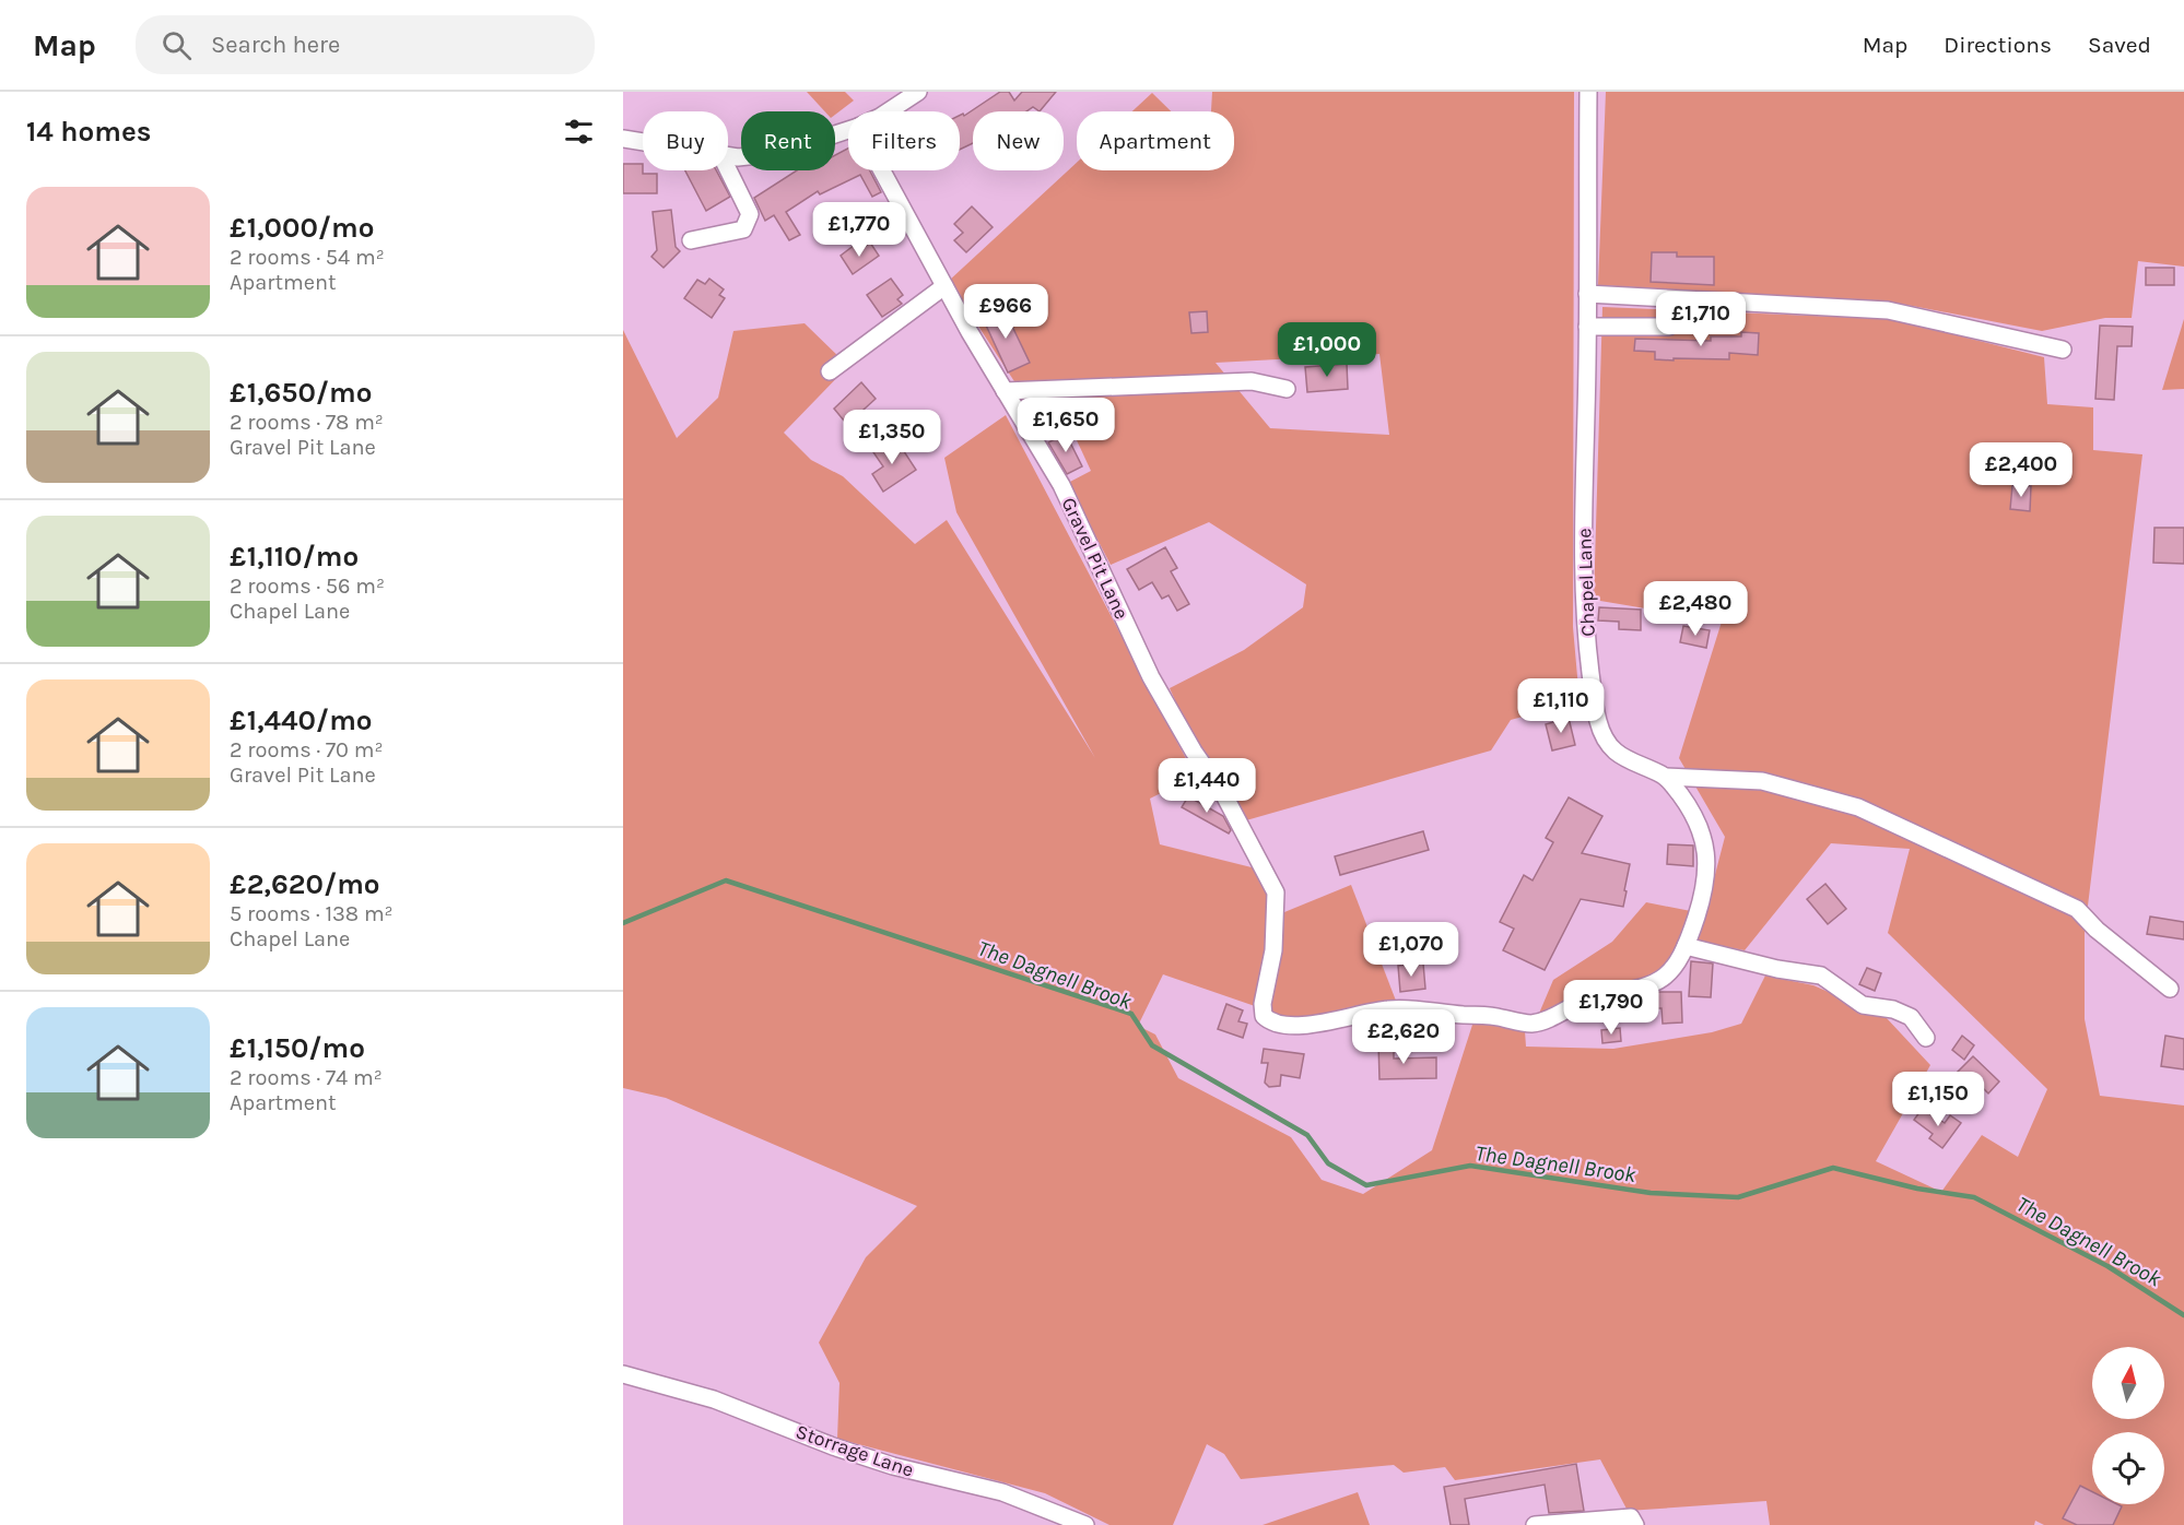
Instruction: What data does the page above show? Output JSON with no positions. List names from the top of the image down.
{
  "streets": {
    "street": ["Gravel Pit Lane", "Chapel Lane", "Storrage Lane"]
  },
  "crossings": [
    ["Gravel Pit Lane", "Chapel Lane"]
  ],
  "water": ["The Dagnell Brook"],
  "north": "top",
  "page": {
    "header": "Map",
    "search": "Search here",
    "nav": ["Map", "Directions", "Saved"],
    "heading": "14 homes",
    "chip": [
      "Buy",
      "Rent",
      "Filters",
      "New",
      "Apartment"
    ],
    "list": [
      {
        "name": "£1,000/mo",
        "note": "2 rooms · 54 m² · Apartment"
      },
      {
        "name": "£1,650/mo",
        "note": "2 rooms · 78 m² · Gravel Pit Lane"
      },
      {
        "name": "£1,110/mo",
        "note": "2 rooms · 56 m² · Chapel Lane"
      },
      {
        "name": "£1,440/mo",
        "note": "2 rooms · 70 m² · Gravel Pit Lane"
      },
      {
        "name": "£2,620/mo",
        "note": "5 rooms · 138 m² · Chapel Lane"
      },
      {
        "name": "£1,150/mo",
        "note": "2 rooms · 74 m² · Apartment"
      }
    ],
    "price": [
      "£1,770",
      "£966",
      "£1,710",
      "£1,000",
      "£1,650",
      "£1,350",
      "£2,400",
      "£2,480",
      "£1,110",
      "£1,440",
      "£1,070",
      "£1,790",
      "£2,620",
      "£1,150"
    ]
  }
}
